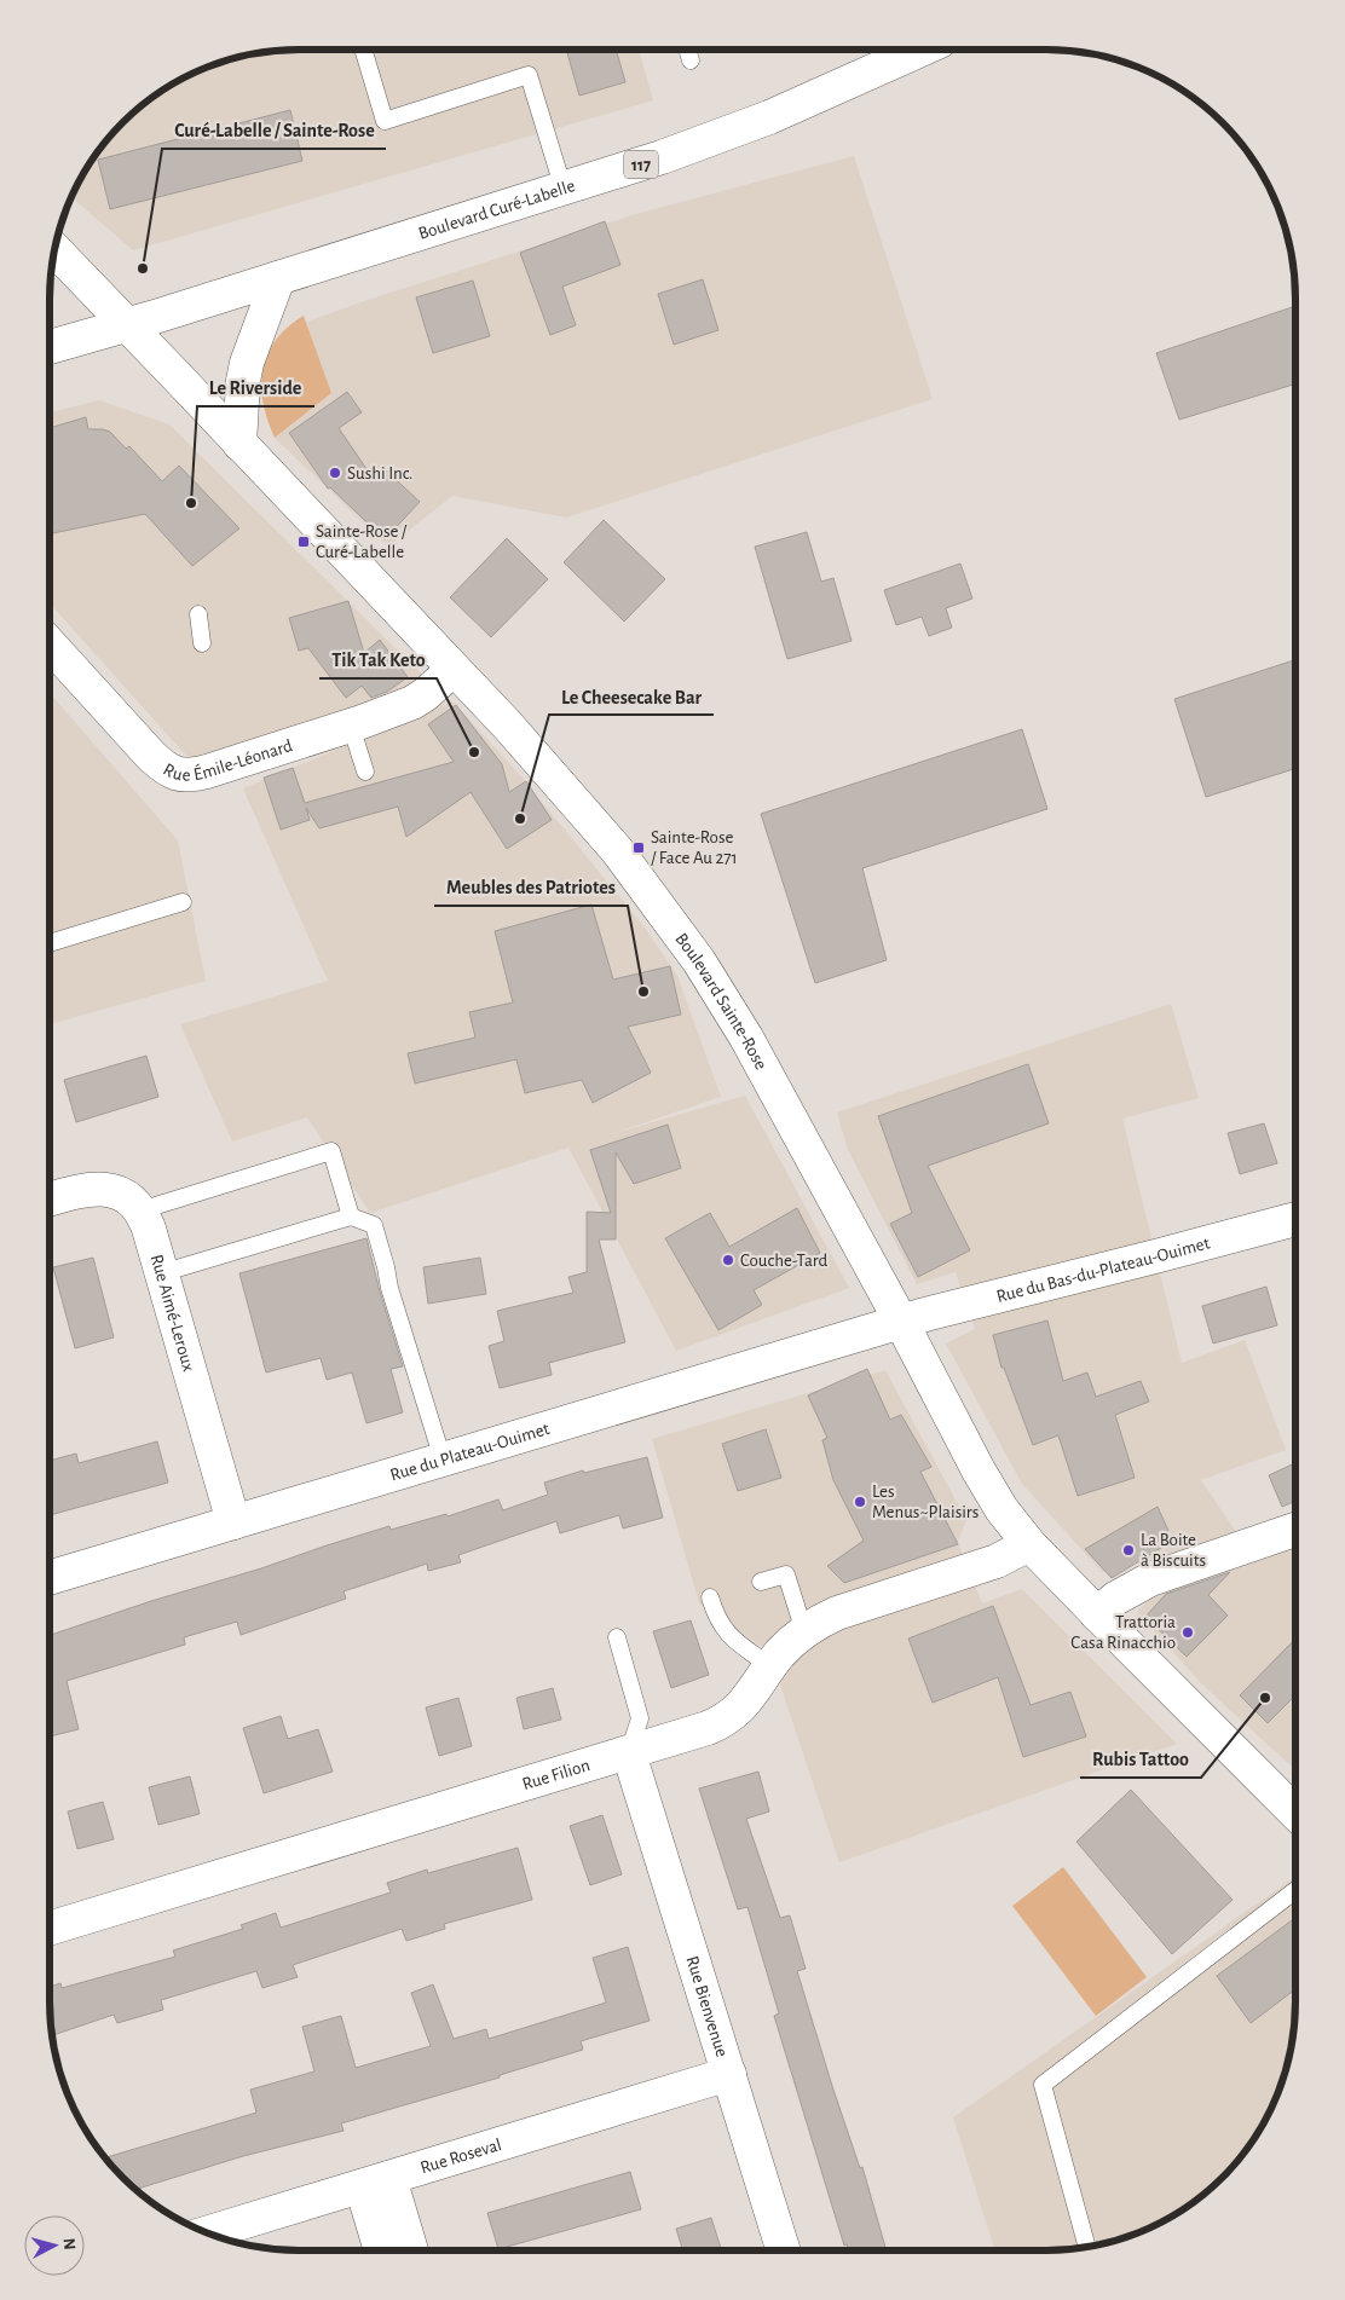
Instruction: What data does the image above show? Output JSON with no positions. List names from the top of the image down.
{
  "streets": {
    "street": [
      "117",
      "Boulevard Curé-Labelle",
      "Rue Émile-Léonard",
      "Boulevard Sainte-Rose",
      "Rue du Bas-du-Plateau-Ouimet",
      "Rue Aimé-Leroux",
      "Rue du Plateau-Ouimet",
      "Rue Filion",
      "Rue Bienvenue",
      "Rue Roseval"
    ]
  },
  "crossings": [
    ["Boulevard Curé-Labelle", "Boulevard Sainte-Rose"],
    ["Rue Émile-Léonard", "Boulevard Sainte-Rose"],
    ["Boulevard Sainte-Rose", "Rue du Bas-du-Plateau-Ouimet"],
    ["Boulevard Sainte-Rose", "Rue du Plateau-Ouimet"],
    ["Boulevard Sainte-Rose", "Rue Filion"],
    ["Rue du Bas-du-Plateau-Ouimet", "Rue du Plateau-Ouimet"],
    ["Rue Aimé-Leroux", "Rue du Plateau-Ouimet"],
    ["Rue Filion", "Rue Bienvenue"],
    ["Rue Bienvenue", "Rue Roseval"]
  ],
  "places": {
    "other": [
      "Curé-Labelle / Sainte-Rose",
      "Sushi Inc.",
      "Le Riverside",
      "Tik Tak Keto",
      "Le Cheesecake Bar",
      "Meubles des Patriotes",
      "Couche-Tard",
      "Les Menus~Plaisirs",
      "La Boite à Biscuits",
      "Trattoria Casa Rinacchio",
      "Rubis Tattoo"
    ],
    "transit": ["Sainte-Rose / Curé-Labelle", "Sainte-Rose / Face Au 271"]
  },
  "north": "right"
}
